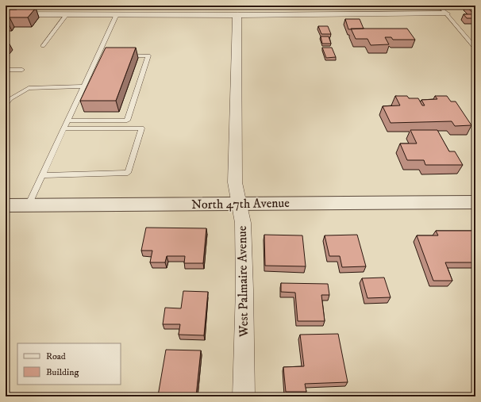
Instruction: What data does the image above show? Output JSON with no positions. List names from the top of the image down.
{
  "streets": {
    "street": ["North 47th Avenue", "West Palmaire Avenue"]
  },
  "crossings": [
    ["North 47th Avenue", "West Palmaire Avenue"]
  ],
  "legend": ["Road", "Building"]
}
